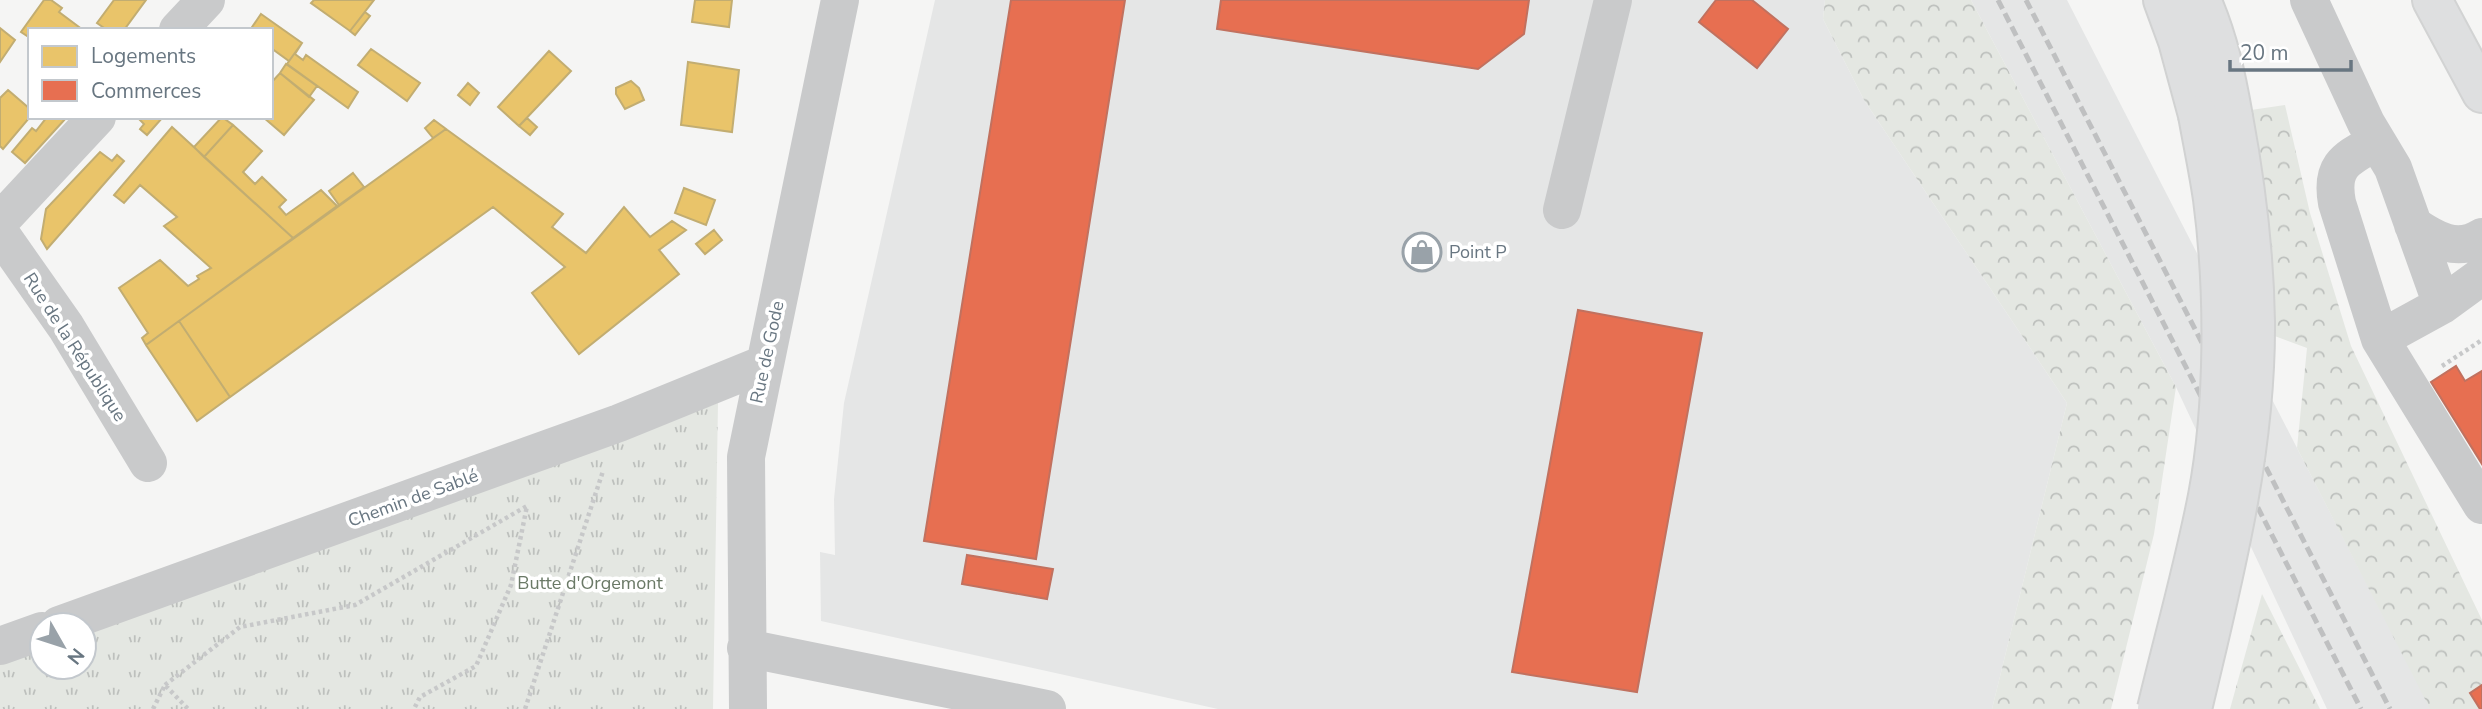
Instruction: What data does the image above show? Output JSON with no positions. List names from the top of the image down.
{
  "streets": {
    "street": ["Rue de la République", "Rue de Gode", "Chemin de Sablé"]
  },
  "crossings": [
    ["Rue de Gode", "Chemin de Sablé"]
  ],
  "parks": ["Butte d'Orgemont"],
  "places": {
    "shop": ["Point P"]
  },
  "legend": ["Logements", "Commerces"],
  "scale_bar": "20 m",
  "north": "bottom right"
}
